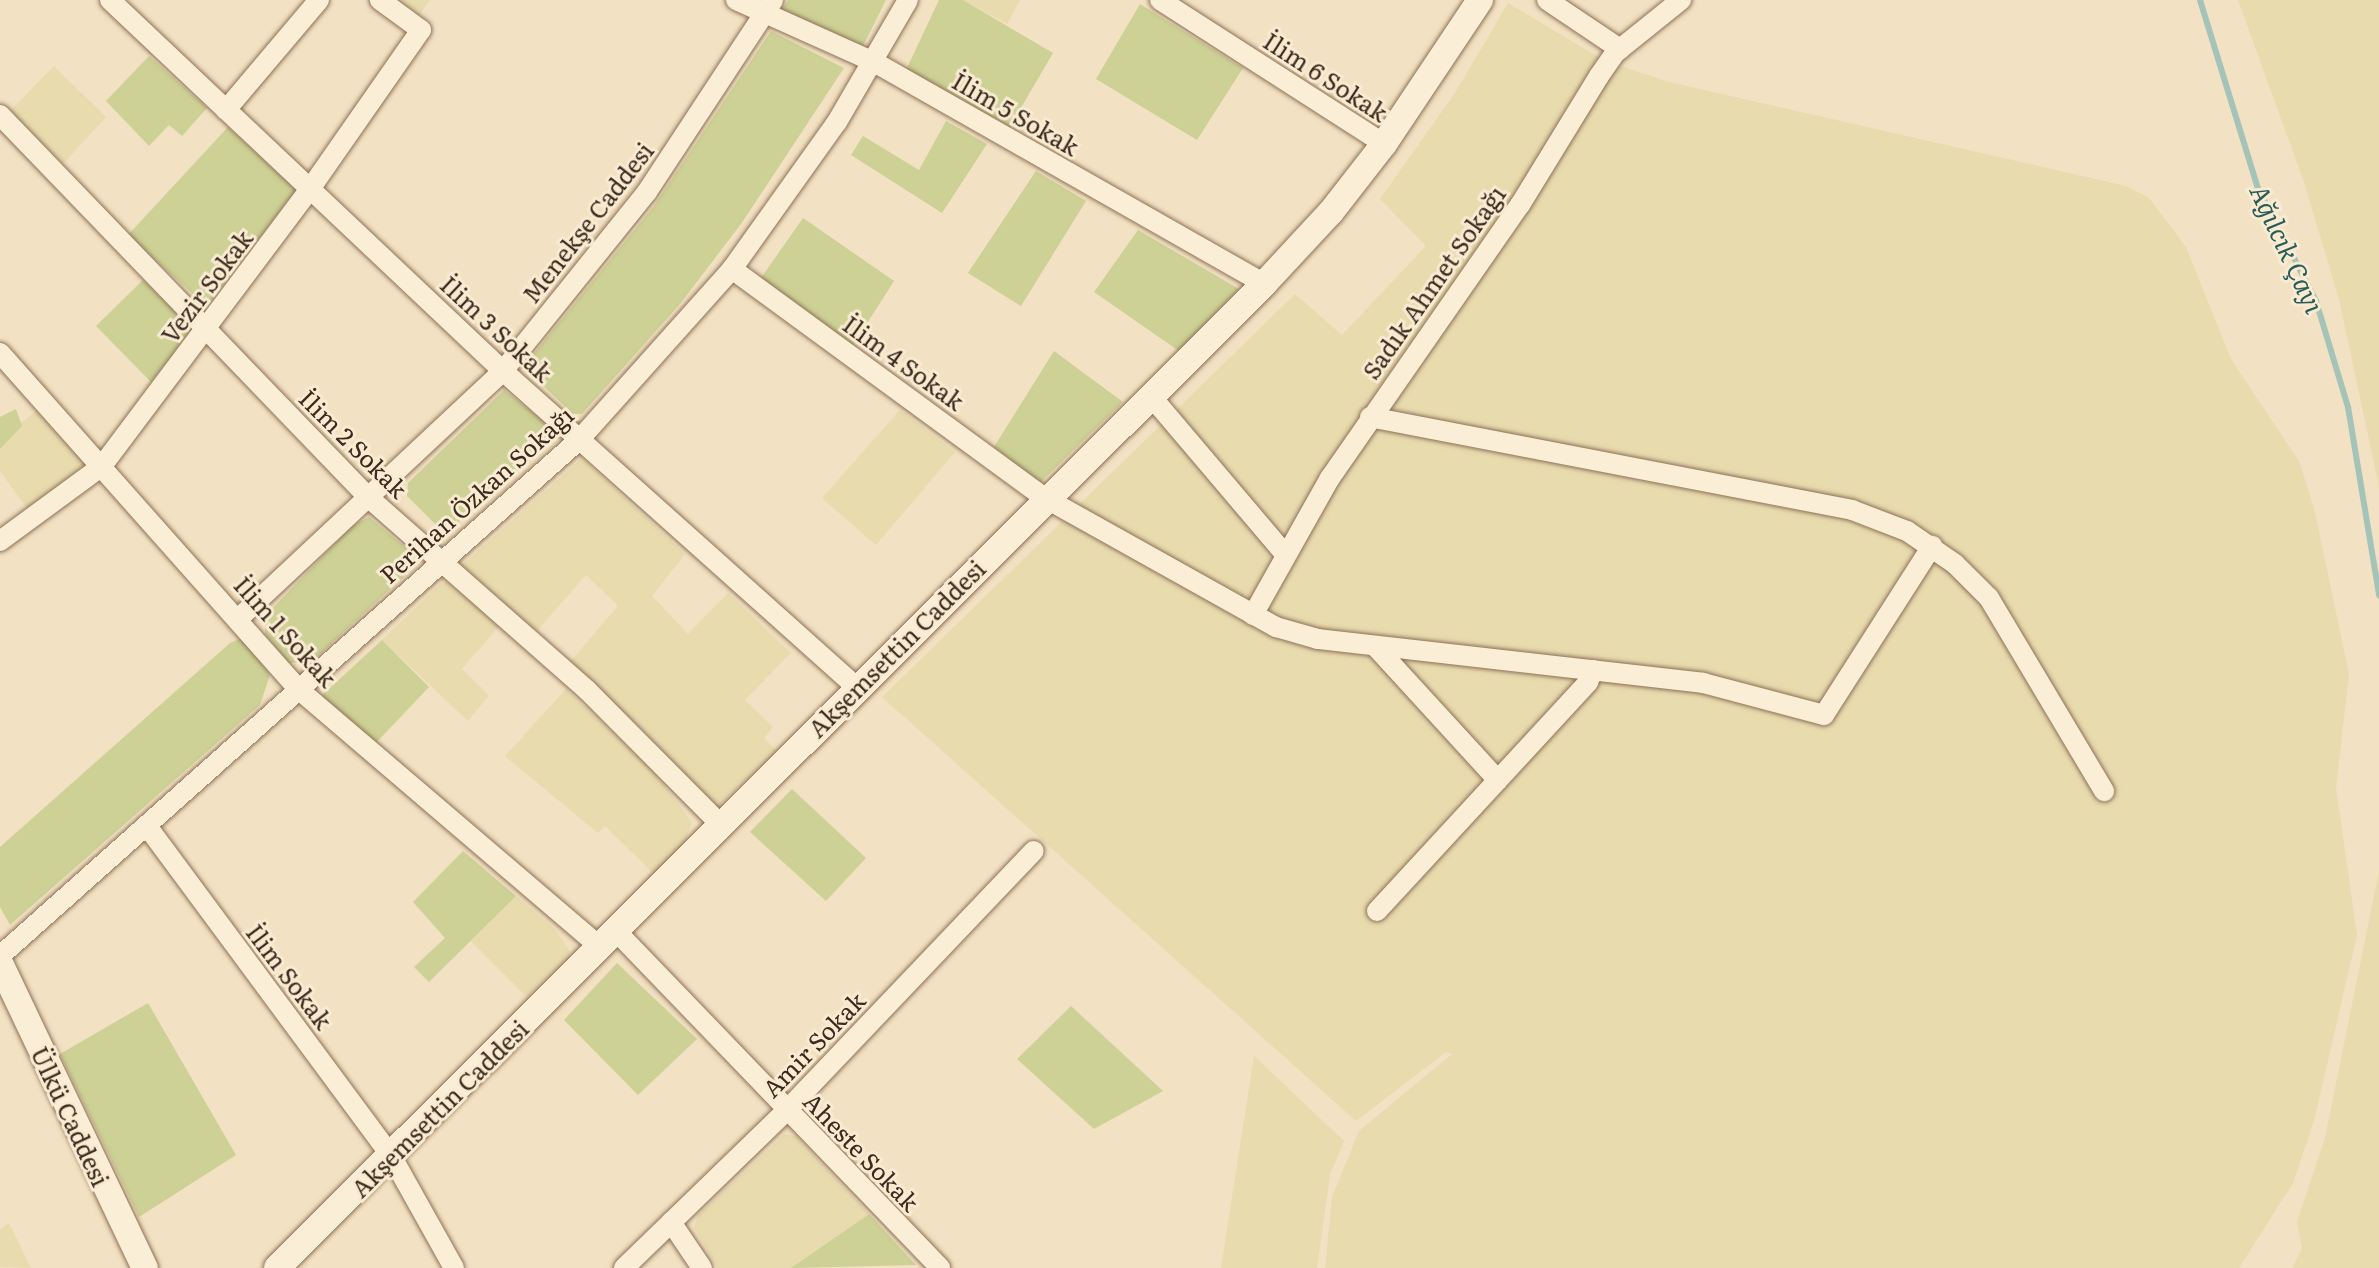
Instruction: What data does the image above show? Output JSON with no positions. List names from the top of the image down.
{
  "streets": {
    "street": [
      "İlim 6 Sokak",
      "İlim 5 Sokak",
      "Menekşe Caddesi",
      "Sadık Ahmet Sokağı",
      "Vezir Sokak",
      "İlim 3 Sokak",
      "İlim 4 Sokak",
      "İlim 2 Sokak",
      "Perihan Özkan Sokağı",
      "İlim 1 Sokak",
      "Akşemsettin Caddesi",
      "İlim Sokak",
      "Amir Sokak",
      "Ülkü Caddesi",
      "Aheste Sokak"
    ]
  },
  "crossings": [
    ["İlim 6 Sokak", "Akşemsettin Caddesi"],
    ["İlim 5 Sokak", "Menekşe Caddesi"],
    ["İlim 5 Sokak", "Perihan Özkan Sokağı"],
    ["İlim 5 Sokak", "Akşemsettin Caddesi"],
    ["Menekşe Caddesi", "İlim 3 Sokak"],
    ["Menekşe Caddesi", "İlim 2 Sokak"],
    ["Menekşe Caddesi", "İlim 1 Sokak"],
    ["Sadık Ahmet Sokağı", "İlim 4 Sokak"],
    ["Vezir Sokak", "İlim 3 Sokak"],
    ["Vezir Sokak", "İlim 2 Sokak"],
    ["Vezir Sokak", "İlim 1 Sokak"],
    ["İlim 3 Sokak", "Perihan Özkan Sokağı"],
    ["İlim 3 Sokak", "Akşemsettin Caddesi"],
    ["İlim 4 Sokak", "Perihan Özkan Sokağı"],
    ["İlim 4 Sokak", "Akşemsettin Caddesi"],
    ["İlim 2 Sokak", "Perihan Özkan Sokağı"],
    ["İlim 2 Sokak", "Akşemsettin Caddesi"],
    ["Perihan Özkan Sokağı", "İlim 1 Sokak"],
    ["Perihan Özkan Sokağı", "İlim Sokak"],
    ["İlim 1 Sokak", "Akşemsettin Caddesi"],
    ["İlim 1 Sokak", "Aheste Sokak"],
    ["Akşemsettin Caddesi", "İlim Sokak"],
    ["Akşemsettin Caddesi", "Aheste Sokak"],
    ["Amir Sokak", "Aheste Sokak"]
  ],
  "water": ["Ağılcık Çayı"]
}
